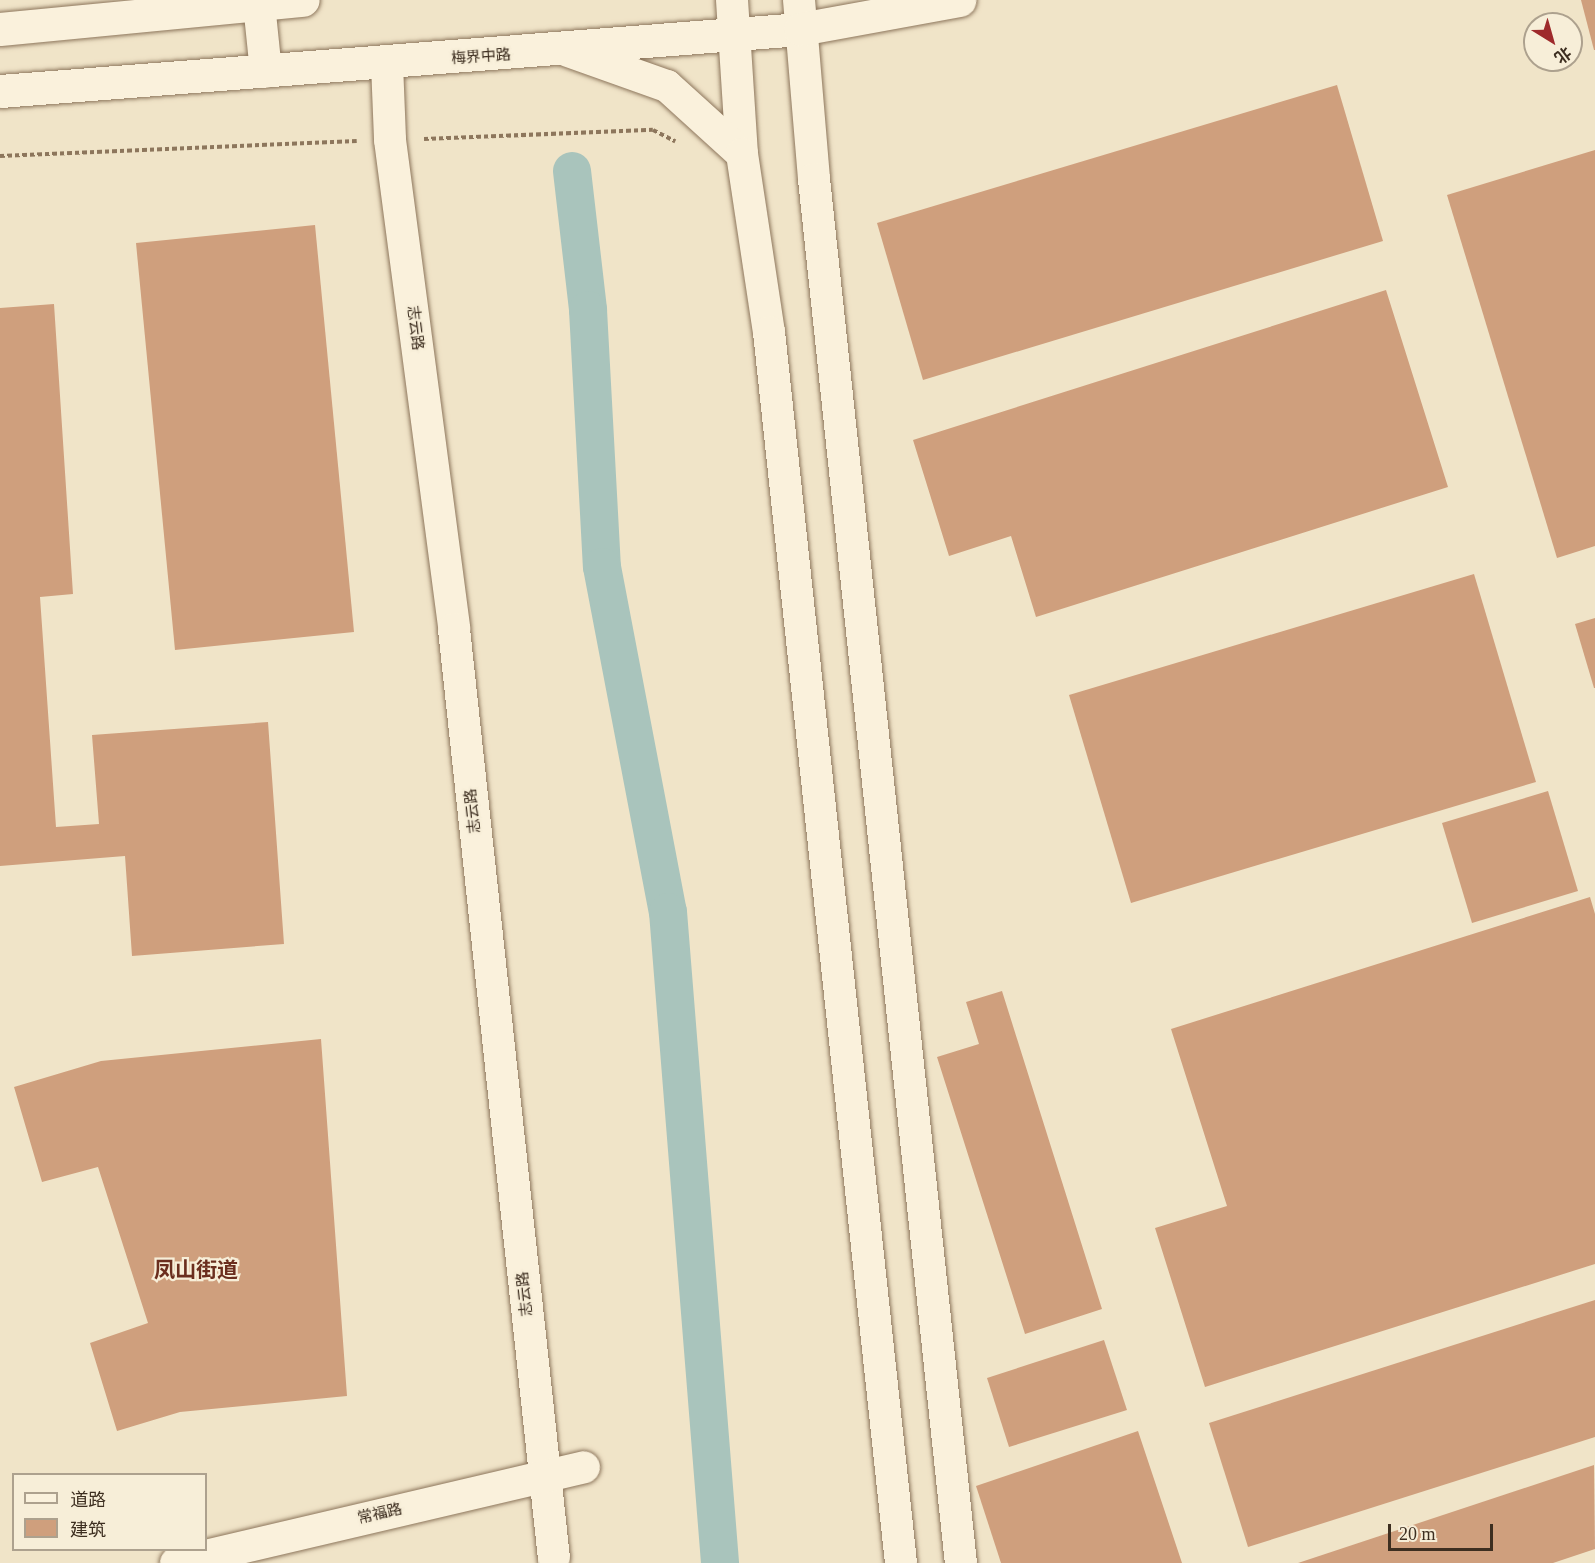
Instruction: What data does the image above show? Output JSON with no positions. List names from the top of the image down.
{
  "streets": {
    "main road": ["梅界中路"],
    "street": ["志云路", "常福路"]
  },
  "crossings": [
    ["梅界中路", "志云路"],
    ["志云路", "常福路"]
  ],
  "districts": ["凤山街道"],
  "legend": ["道路", "建筑"],
  "scale_bar": "20 m",
  "north": "bottom right"
}
